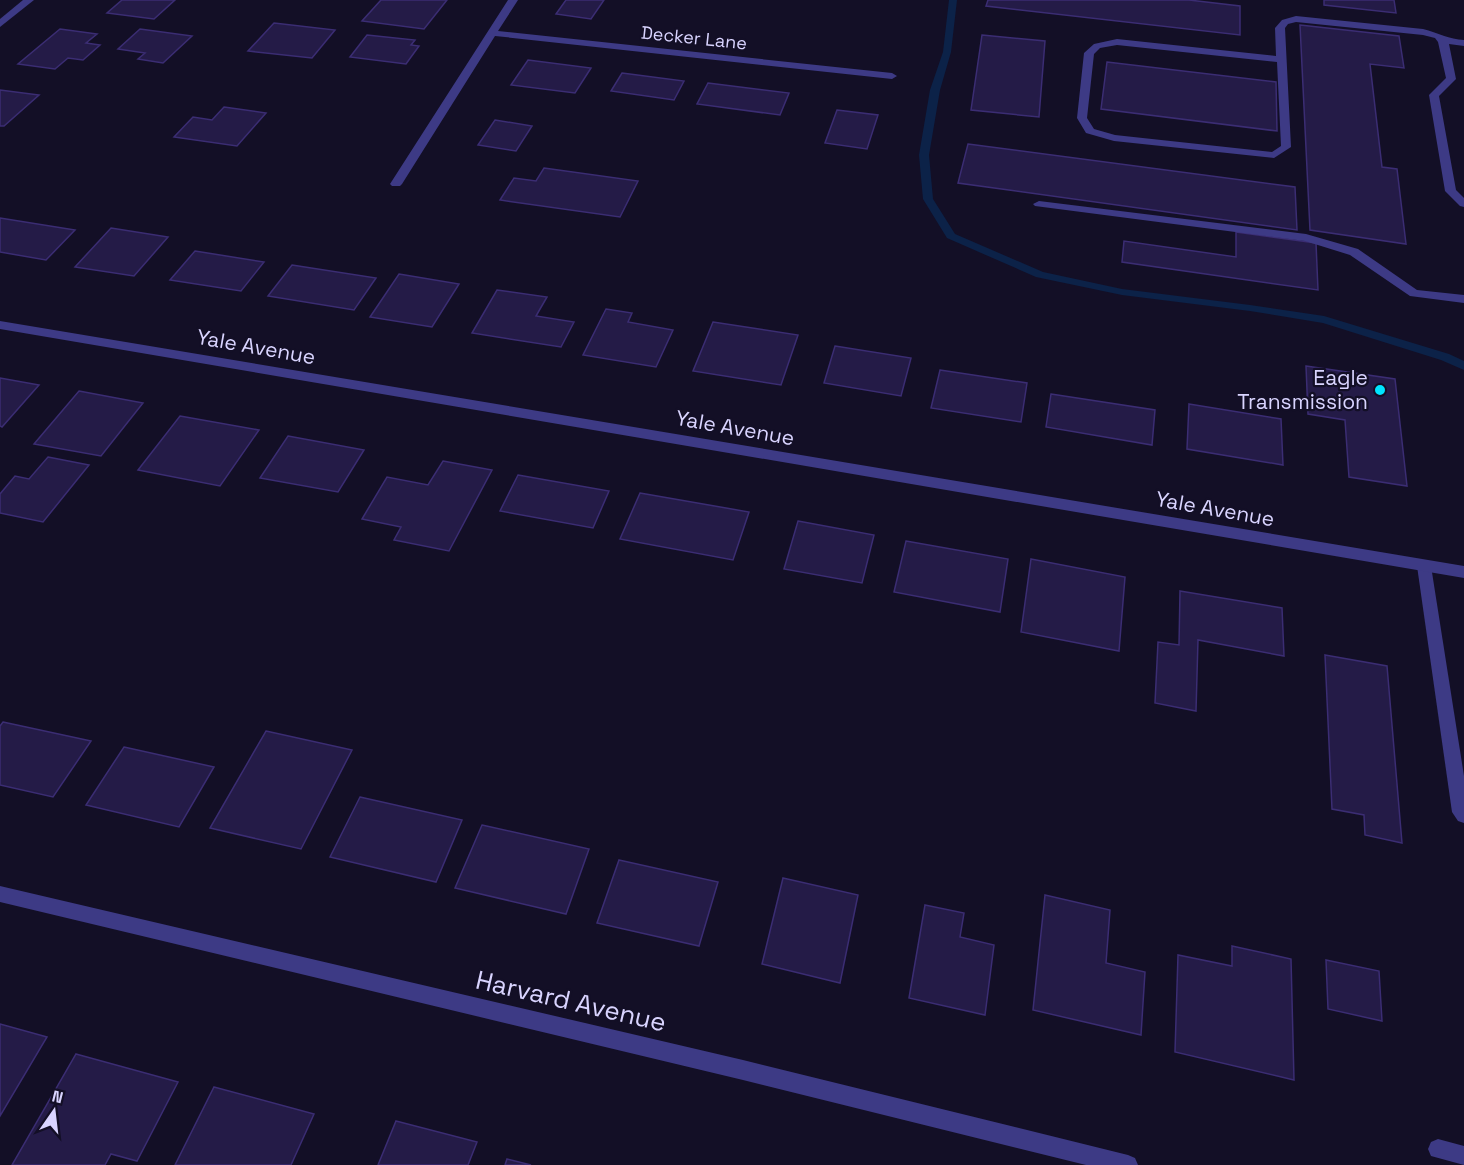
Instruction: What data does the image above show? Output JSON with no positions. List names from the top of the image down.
{
  "streets": {
    "street": ["Decker Lane", "Yale Avenue", "Harvard Avenue"]
  },
  "places": ["Eagle Transmission"],
  "north": "top"
}
